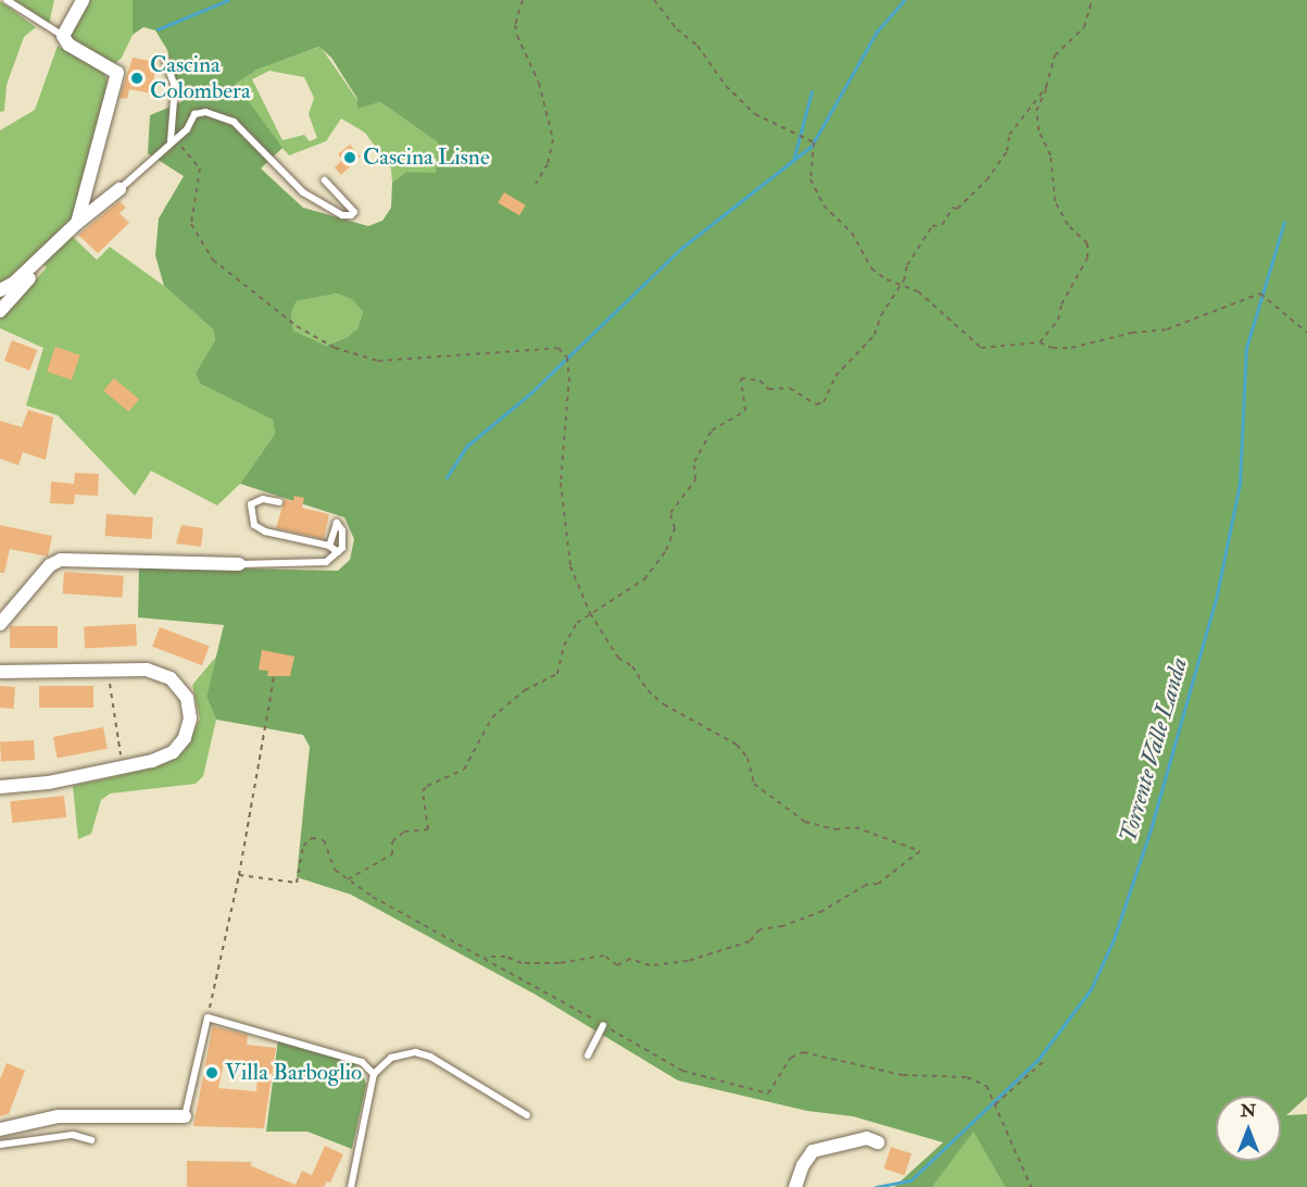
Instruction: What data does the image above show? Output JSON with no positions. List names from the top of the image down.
{
  "water": ["Torrente Valle Landa"],
  "places": ["Cascina Colombera", "Cascina Lisne", "Villa Barboglio"],
  "north": "top"
}
